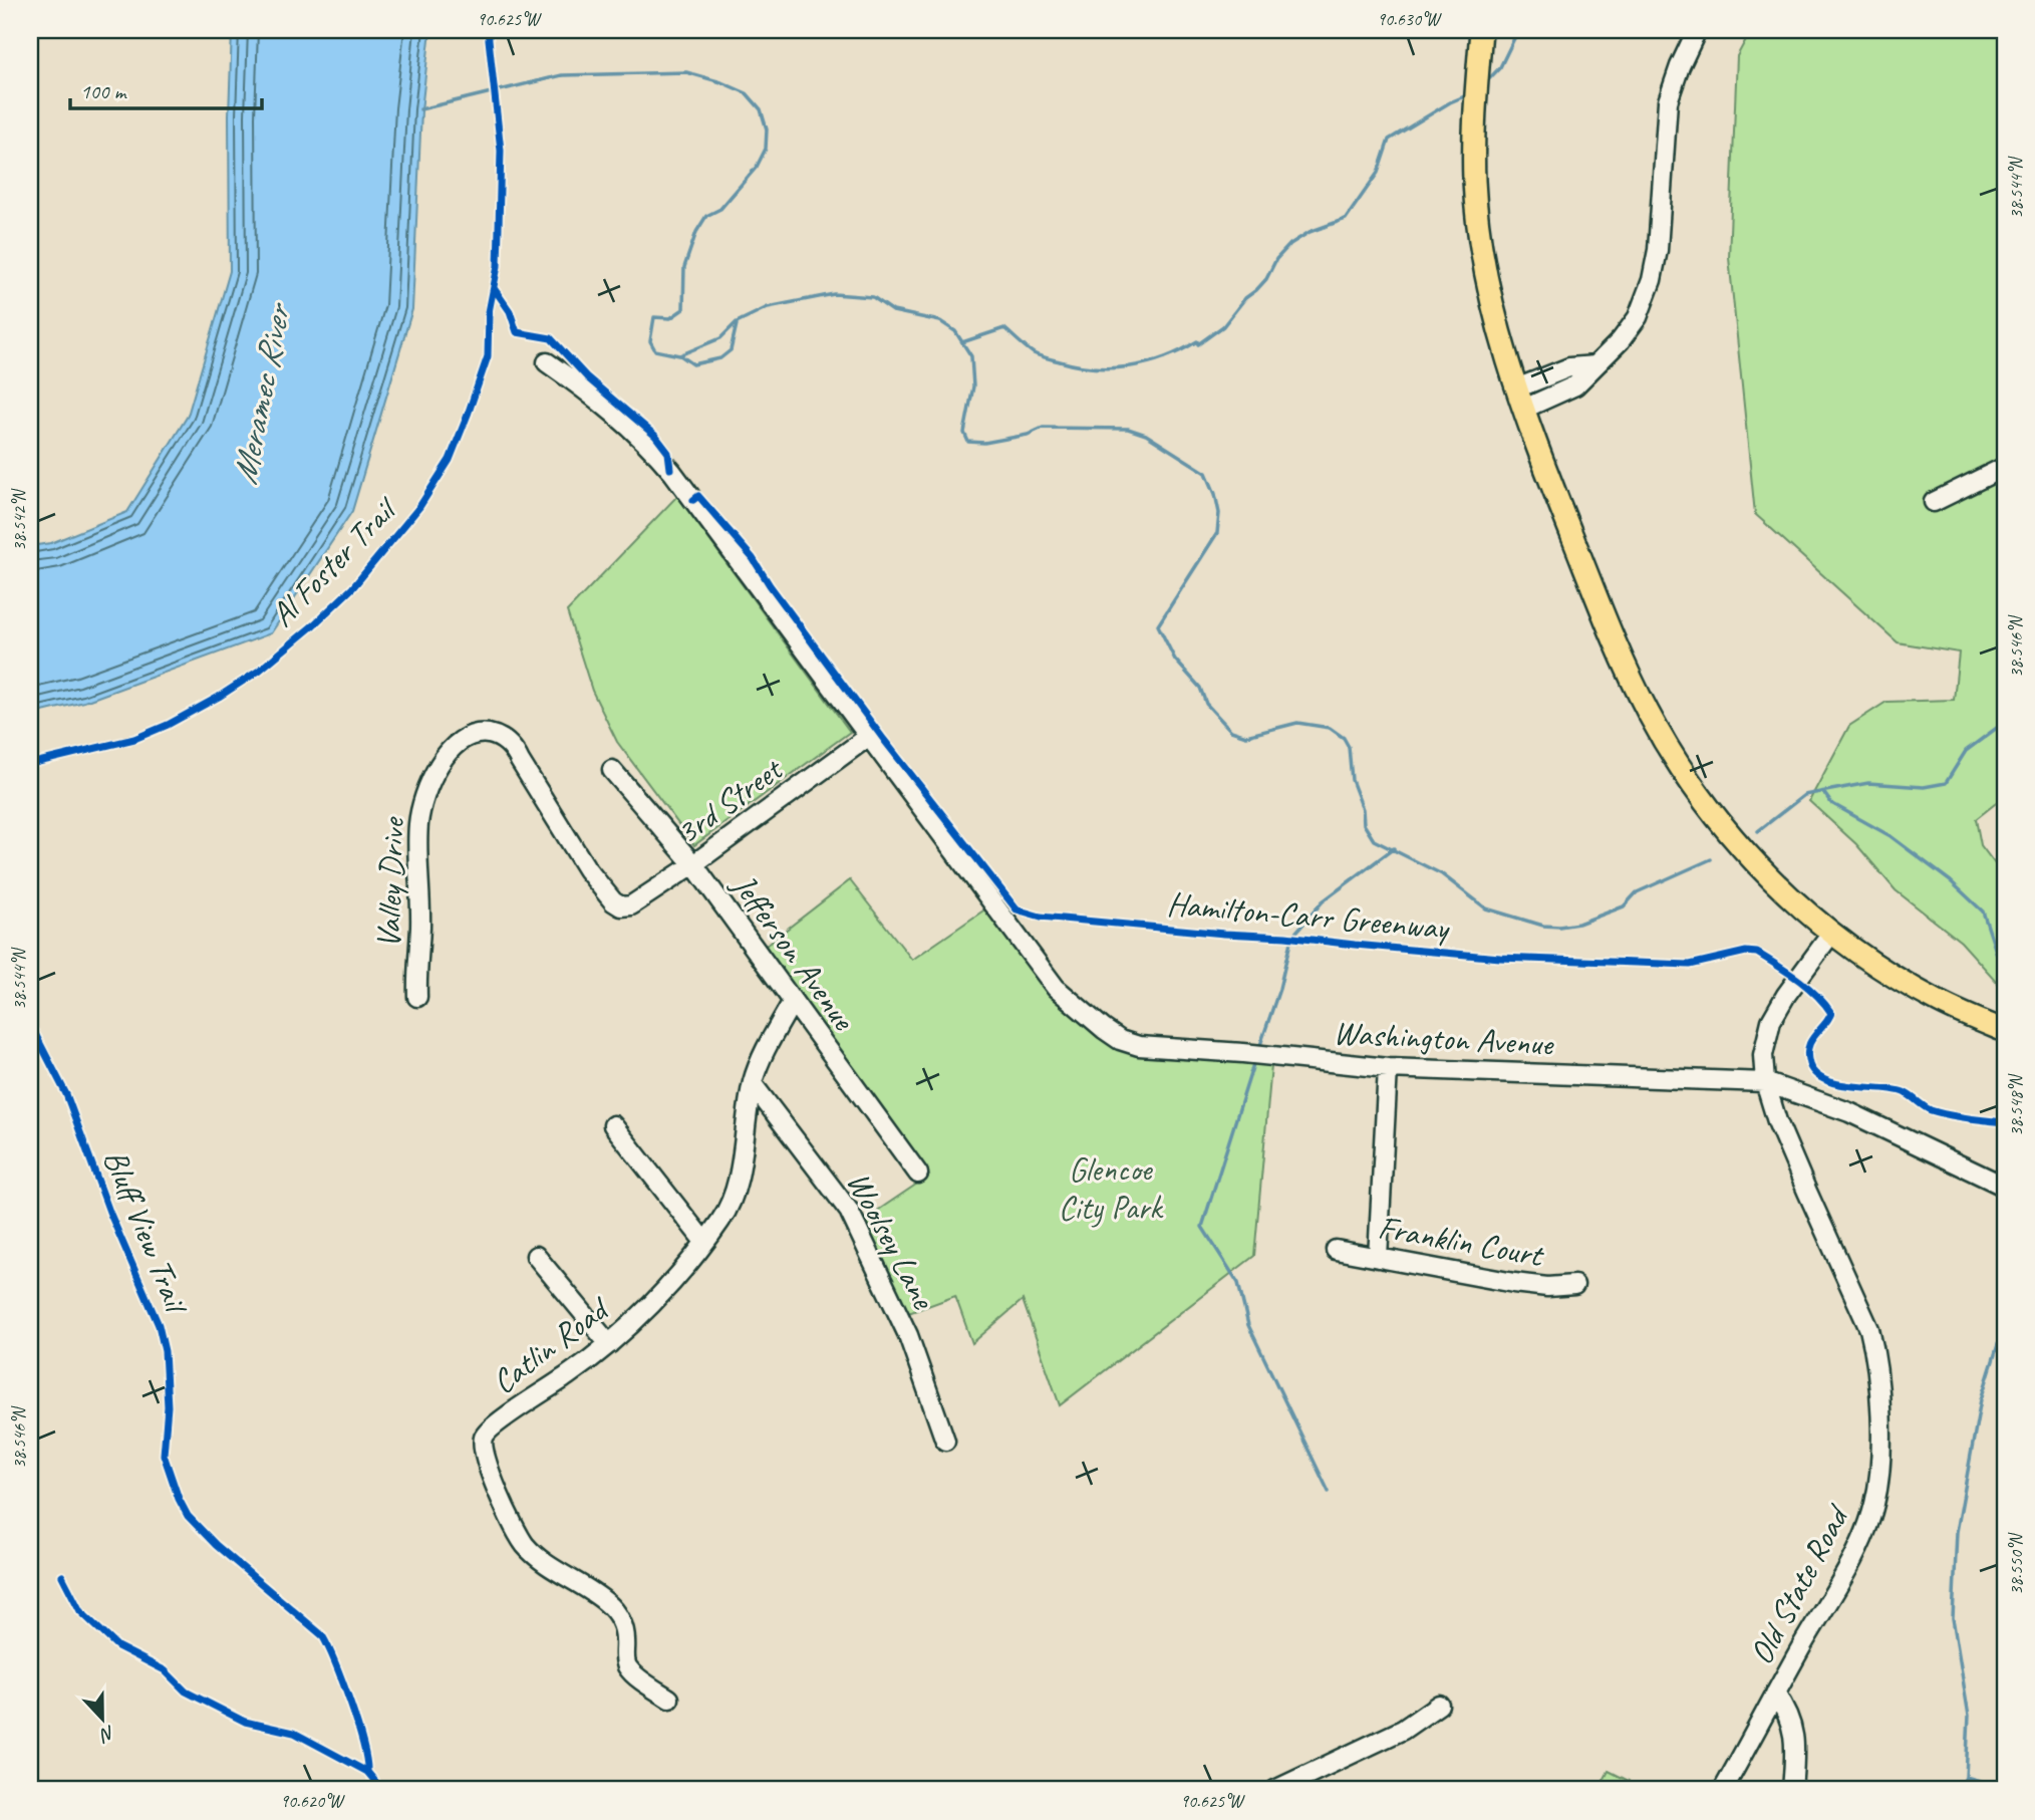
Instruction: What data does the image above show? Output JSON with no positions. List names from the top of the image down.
{
  "streets": {
    "street": [
      "3rd Street",
      "Valley Drive",
      "Jefferson Avenue",
      "Washington Avenue",
      "Woolsey Lane",
      "Franklin Court",
      "Catlin Road",
      "Old State Road"
    ],
    "cycle path": ["Al Foster Trail", "Hamilton-Carr Greenway", "Bluff View Trail"]
  },
  "crossings": [
    ["3rd Street", "Valley Drive"],
    ["3rd Street", "Jefferson Avenue"],
    ["3rd Street", "Washington Avenue"],
    ["Jefferson Avenue", "Catlin Road"],
    ["Washington Avenue", "Old State Road"],
    ["Woolsey Lane", "Catlin Road"]
  ],
  "water": ["Meramec River"],
  "parks": ["Glencoe City Park"],
  "scale_bar": "100 m",
  "north": "bottom",
  "coordinates": [
    "90.625°W",
    "90.630°W",
    "38.544°N",
    "38.542°N",
    "38.546°N",
    "38.548°N",
    "38.550°N",
    "90.620°W"
  ]
}
